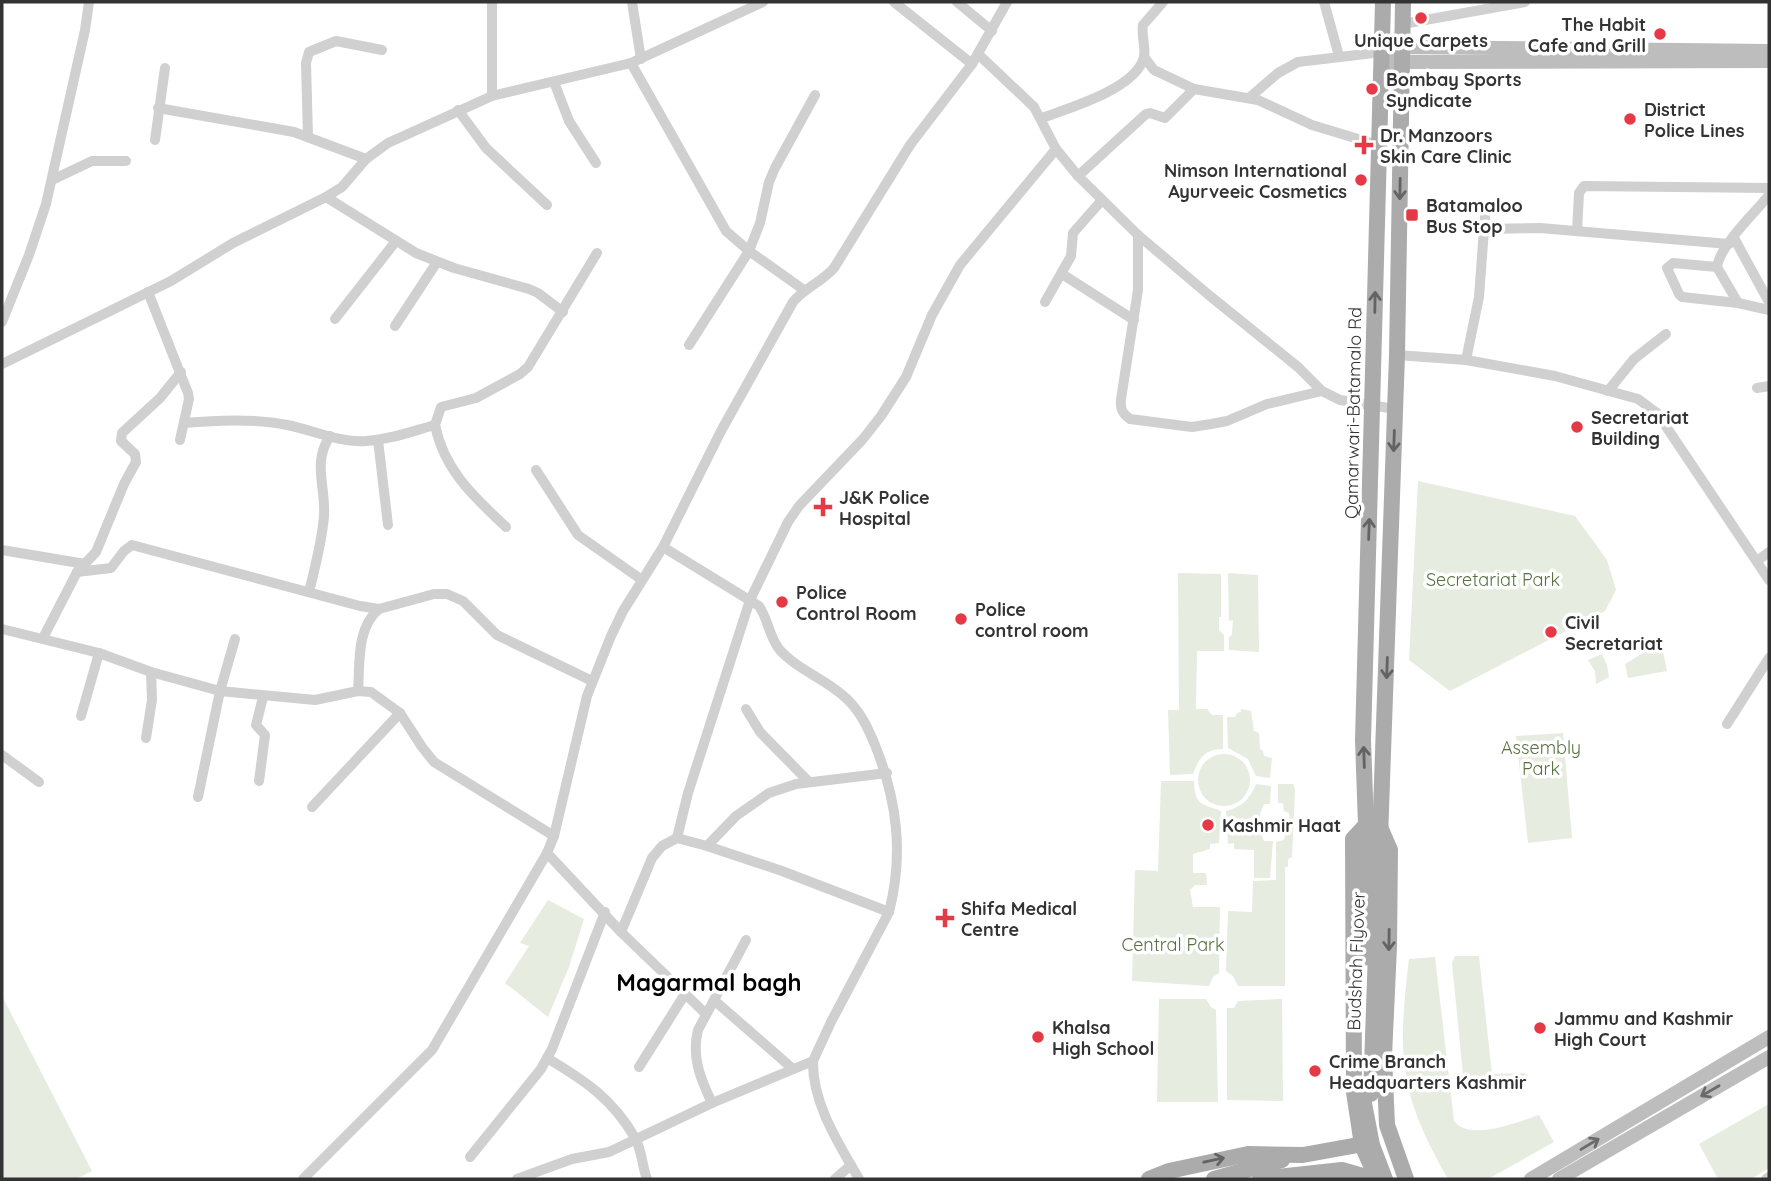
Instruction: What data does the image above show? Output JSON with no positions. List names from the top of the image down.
{
  "streets": {
    "main road": ["Qamarwari-Batamalo Rd", "Budshah Flyover"]
  },
  "crossings": [
    ["Qamarwari-Batamalo Rd", "Budshah Flyover"]
  ],
  "districts": ["Magarmal bagh"],
  "parks": ["Secretariat Park", "Assembly Park", "Central Park"],
  "places": {
    "other": [
      "Unique Carpets",
      "The Habit Cafe and Grill",
      "Bombay Sports Syndicate",
      "District Police Lines",
      "Nimson International Ayurveeic Cosmetics",
      "Secretariat Building",
      "Police Control Room",
      "Police control room",
      "Civil Secretariat",
      "Kashmir Haat",
      "Jammu and Kashmir High Court",
      "Khalsa High School",
      "Crime Branch Headquarters Kashmir"
    ],
    "health": ["Dr. Manzoors Skin Care Clinic", "J&K Police Hospital", "Shifa Medical Centre"],
    "transit": ["Batamaloo Bus Stop"]
  }
}
